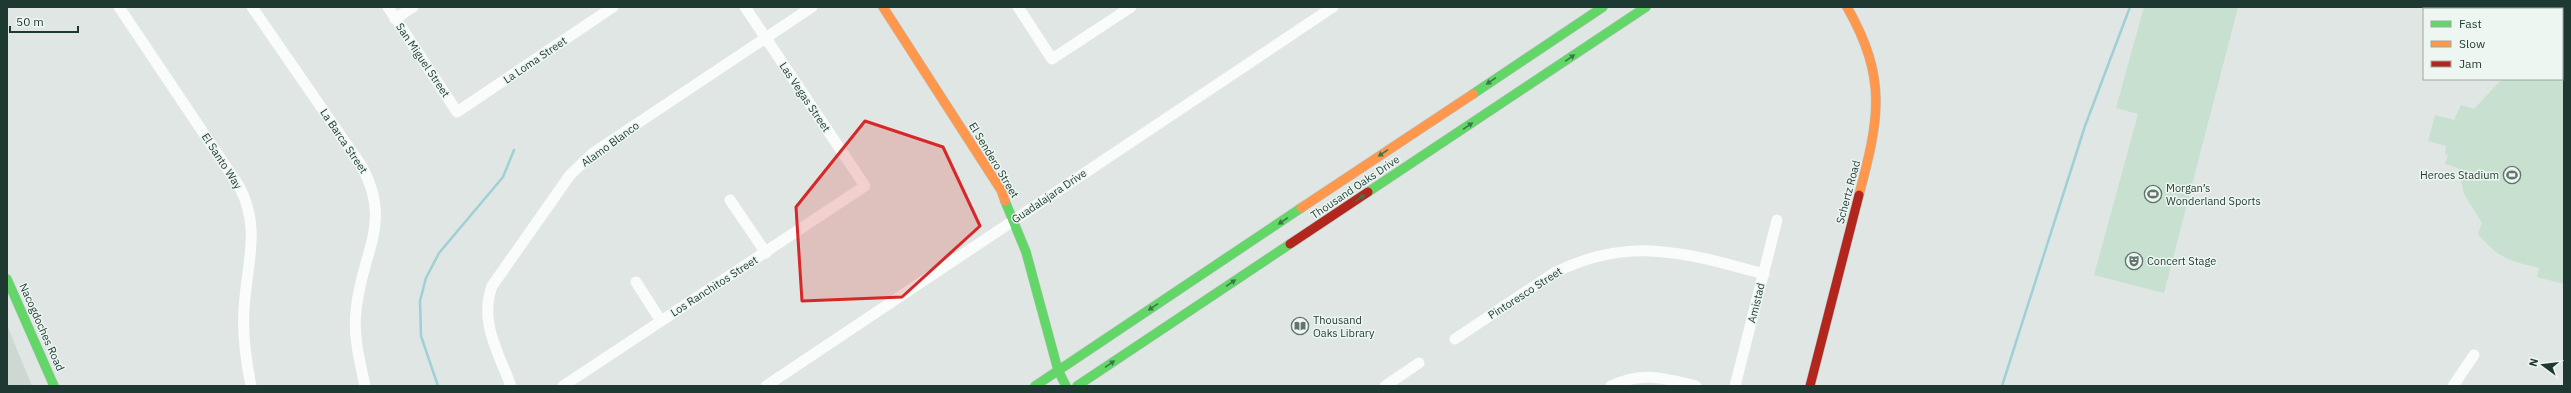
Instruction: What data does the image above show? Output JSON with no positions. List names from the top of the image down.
{
  "streets": {
    "main road": [
      "El Sendero Street",
      "Thousand Oaks Drive",
      "Schertz Road",
      "Nacogdoches Road"
    ],
    "street": [
      "San Miguel Street",
      "La Loma Street",
      "Las Vegas Street",
      "La Barca Street",
      "Alamo Blanco",
      "El Santo Way",
      "Guadalajara Drive",
      "Los Ranchitos Street",
      "Pintoresco Street",
      "Amistad"
    ]
  },
  "crossings": [
    ["San Miguel Street", "La Loma Street"],
    ["Las Vegas Street", "Alamo Blanco"],
    ["Las Vegas Street", "Los Ranchitos Street"],
    ["El Sendero Street", "Thousand Oaks Drive"],
    ["El Sendero Street", "Guadalajara Drive"],
    ["Pintoresco Street", "Amistad"]
  ],
  "places": {
    "sports": ["Heroes Stadium", "Morgan’s Wonderland Sports"],
    "theatre": ["Concert Stage"],
    "library": ["Thousand Oaks Library"]
  },
  "legend": ["Fast", "Slow", "Jam"],
  "scale_bar": "50 m",
  "north": "left"
}
